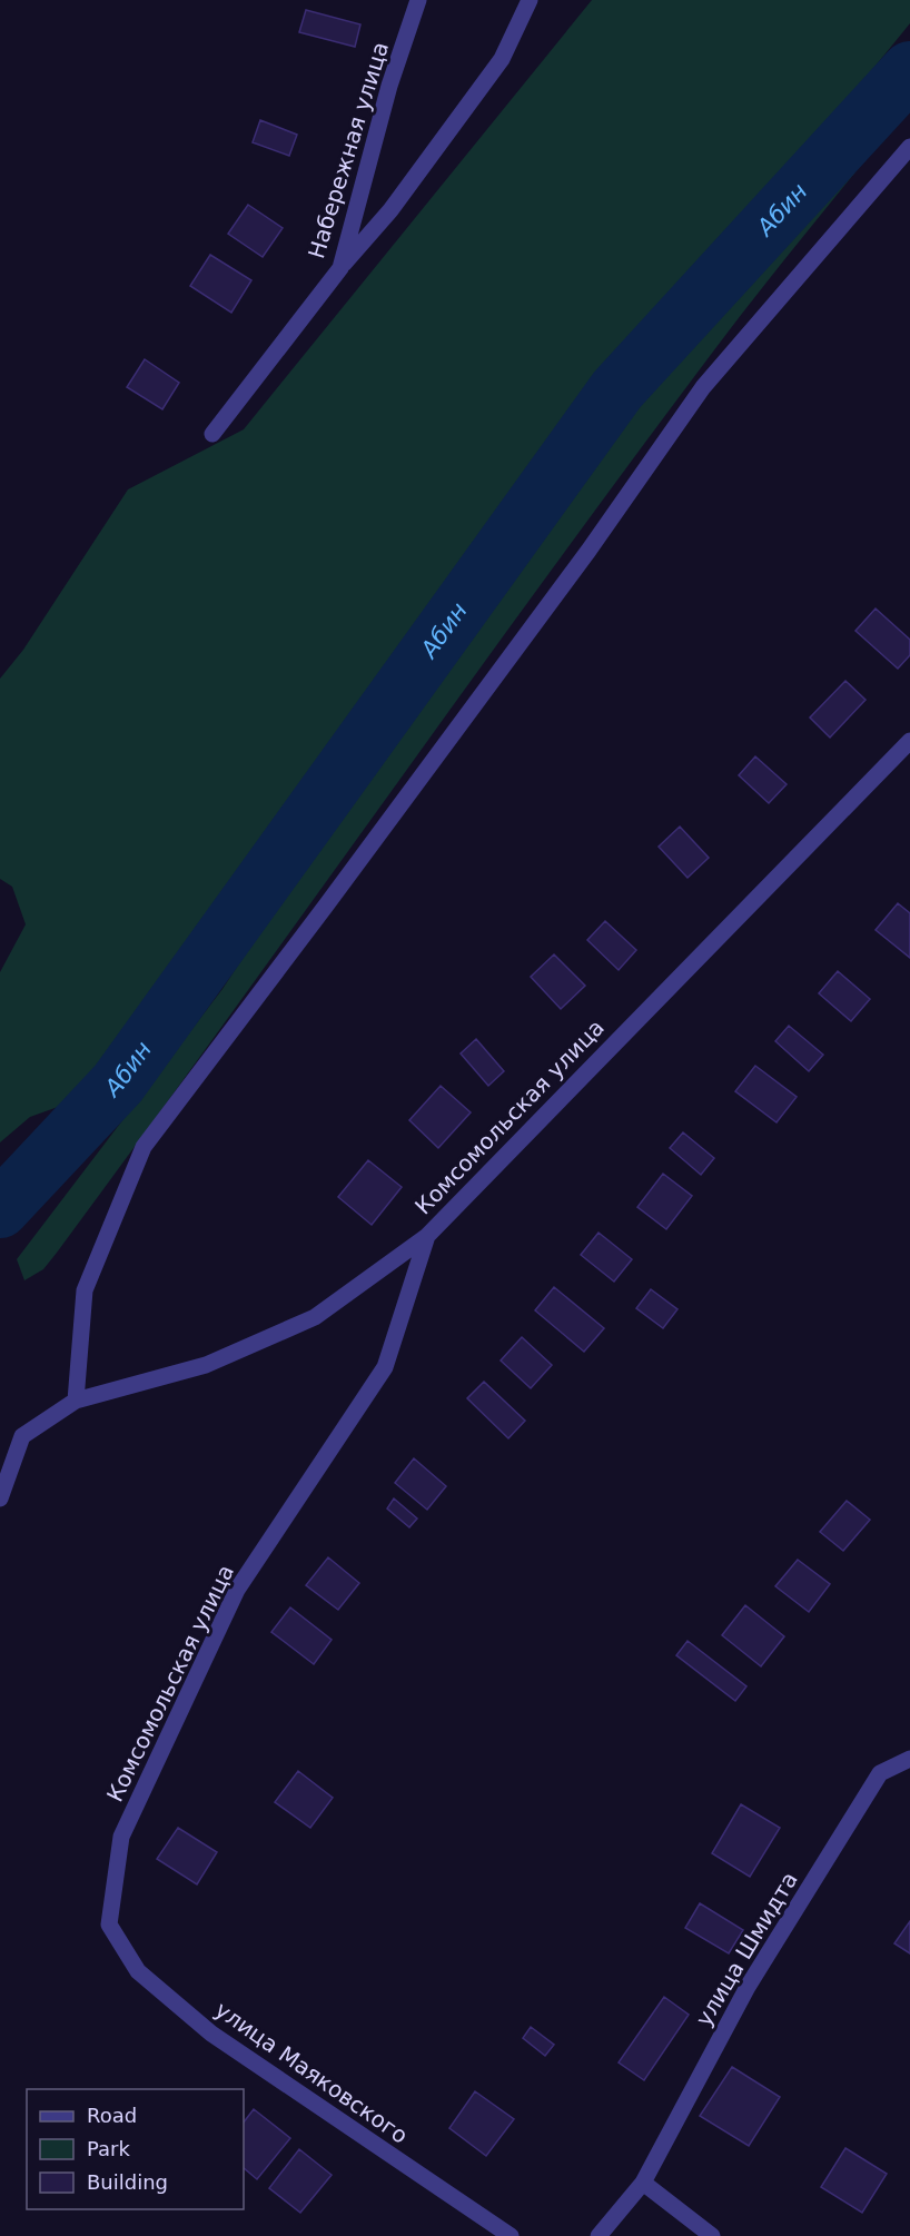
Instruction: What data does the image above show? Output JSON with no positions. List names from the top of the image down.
{
  "streets": {
    "street": [
      "Набережная улица",
      "Комсомольская улица",
      "улица Шмидта",
      "улица Маяковского"
    ]
  },
  "crossings": [
    ["Комсомольская улица", "улица Маяковского"]
  ],
  "water": ["Абин"],
  "legend": ["Road", "Park", "Building"]
}
